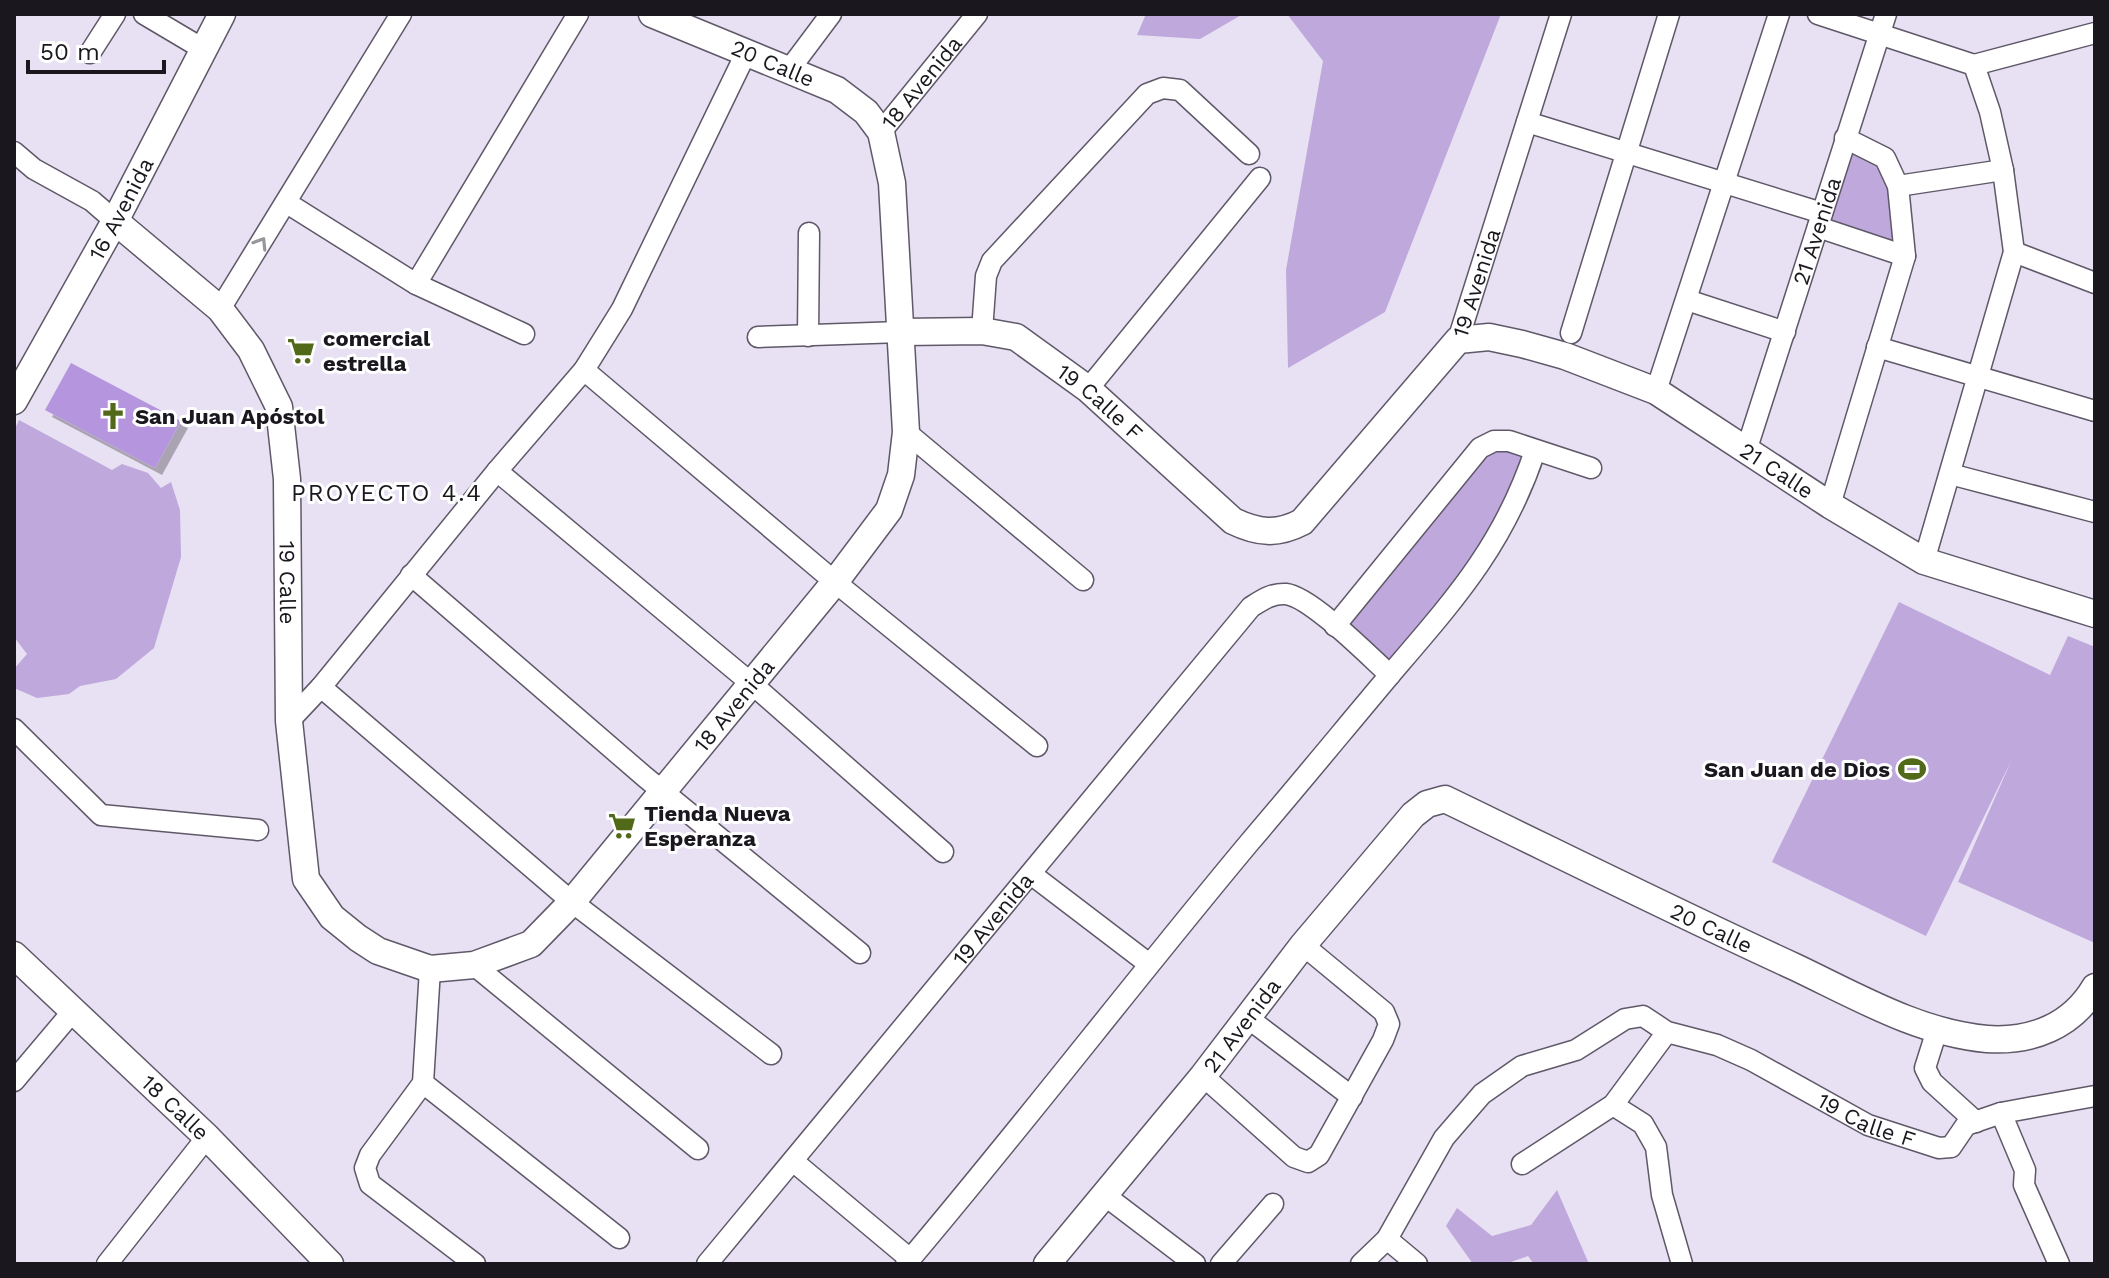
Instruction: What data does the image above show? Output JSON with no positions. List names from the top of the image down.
{
  "streets": {
    "street": [
      "20 Calle",
      "18 Avenida",
      "16 Avenida",
      "21 Avenida",
      "19 Avenida",
      "19 Calle F",
      "21 Calle",
      "19 Calle",
      "18 Calle"
    ]
  },
  "crossings": [
    ["20 Calle", "18 Avenida"],
    ["20 Calle", "21 Avenida"],
    ["18 Avenida", "19 Calle F"],
    ["18 Avenida", "19 Calle"],
    ["16 Avenida", "19 Calle"],
    ["21 Avenida", "21 Calle"],
    ["19 Avenida", "19 Calle F"],
    ["19 Avenida", "21 Calle"]
  ],
  "districts": ["PROYECTO 4.4"],
  "places": {
    "supermarket": ["comercial estrella", "Tienda Nueva Esperanza"],
    "church": ["San Juan Apóstol"],
    "sports": ["San Juan de Dios"]
  },
  "scale_bar": "50 m"
}
